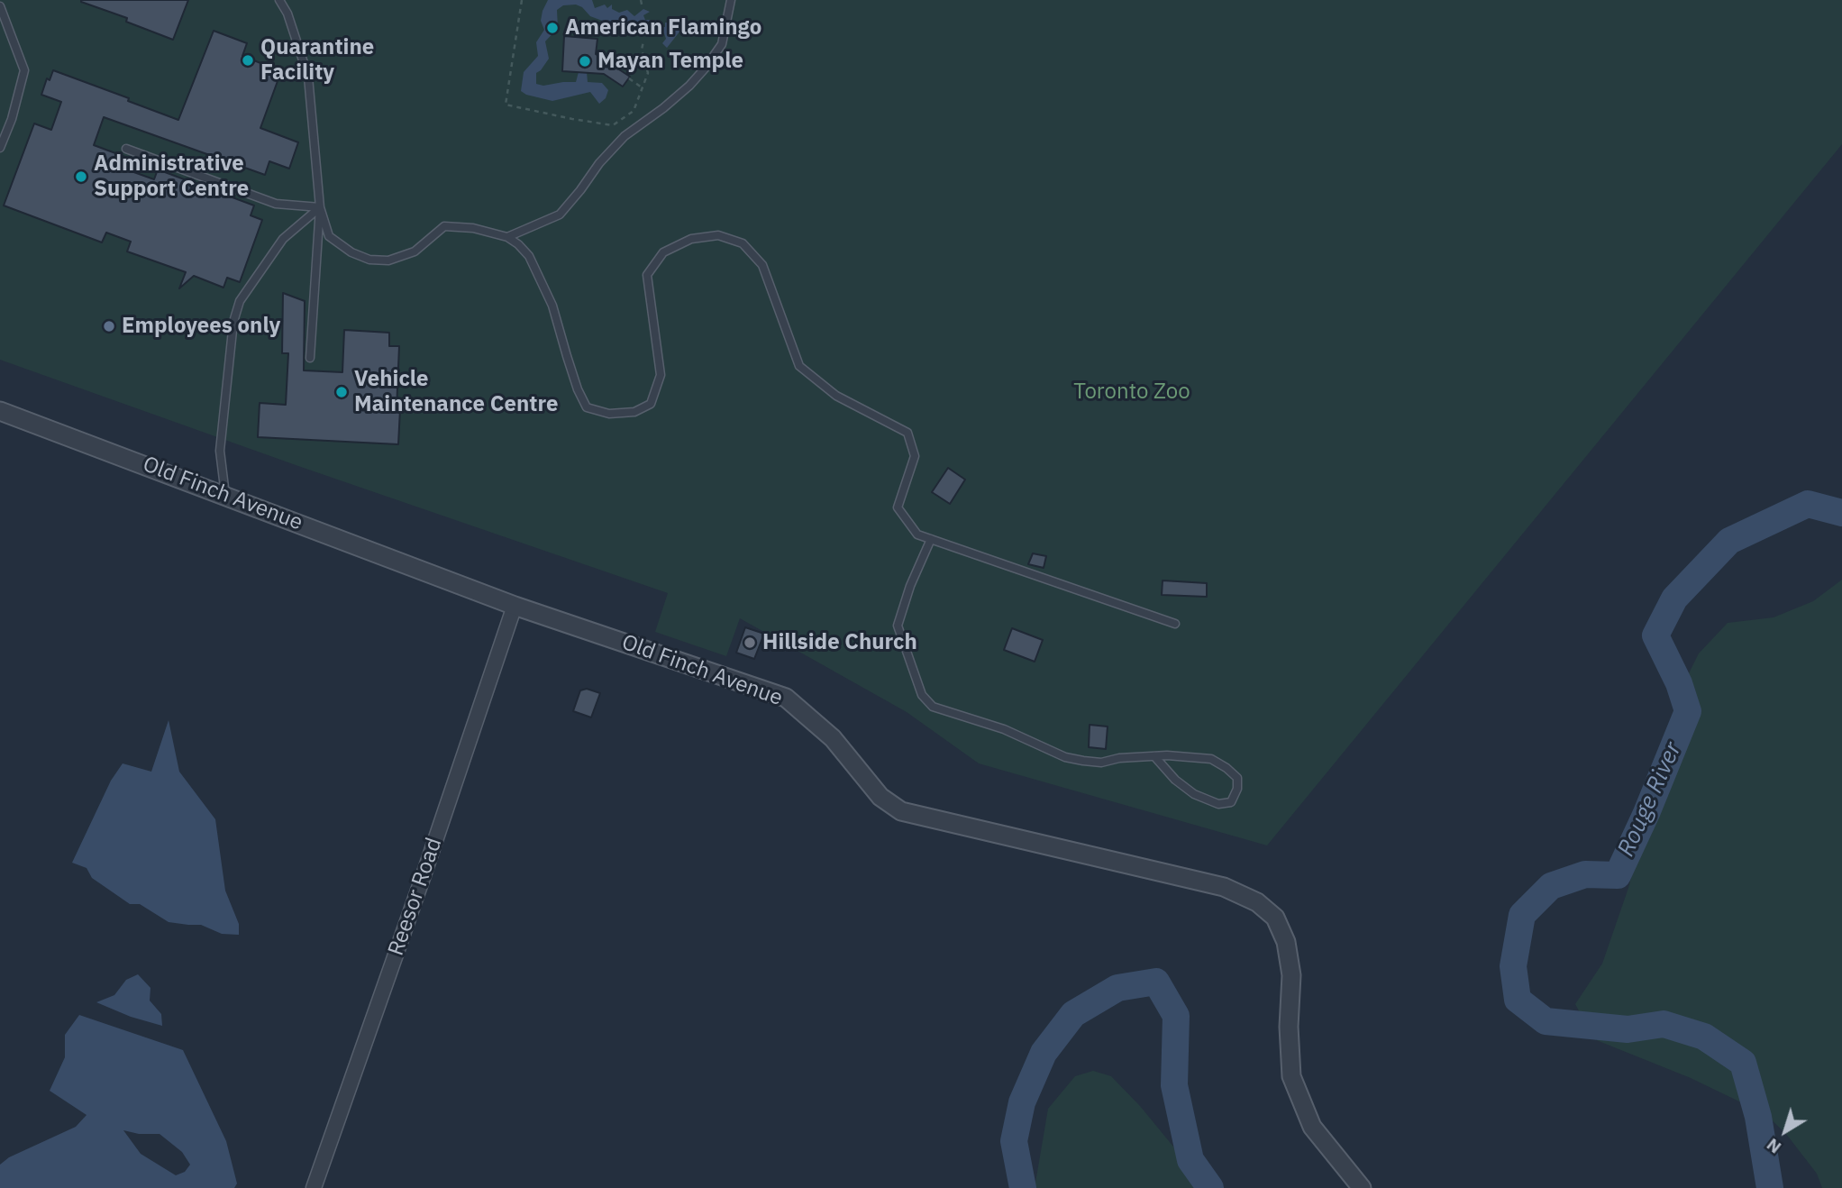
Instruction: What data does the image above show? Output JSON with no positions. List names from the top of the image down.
{
  "streets": {
    "street": ["Old Finch Avenue", "Reesor Road"]
  },
  "crossings": [
    ["Old Finch Avenue", "Reesor Road"]
  ],
  "water": ["Rouge River"],
  "parks": ["Toronto Zoo"],
  "places": [
    "American Flamingo",
    "Quarantine Facility",
    "Mayan Temple",
    "Administrative Support Centre",
    "Employees only",
    "Vehicle Maintenance Centre",
    "Hillside Church"
  ],
  "north": "bottom left"
}
